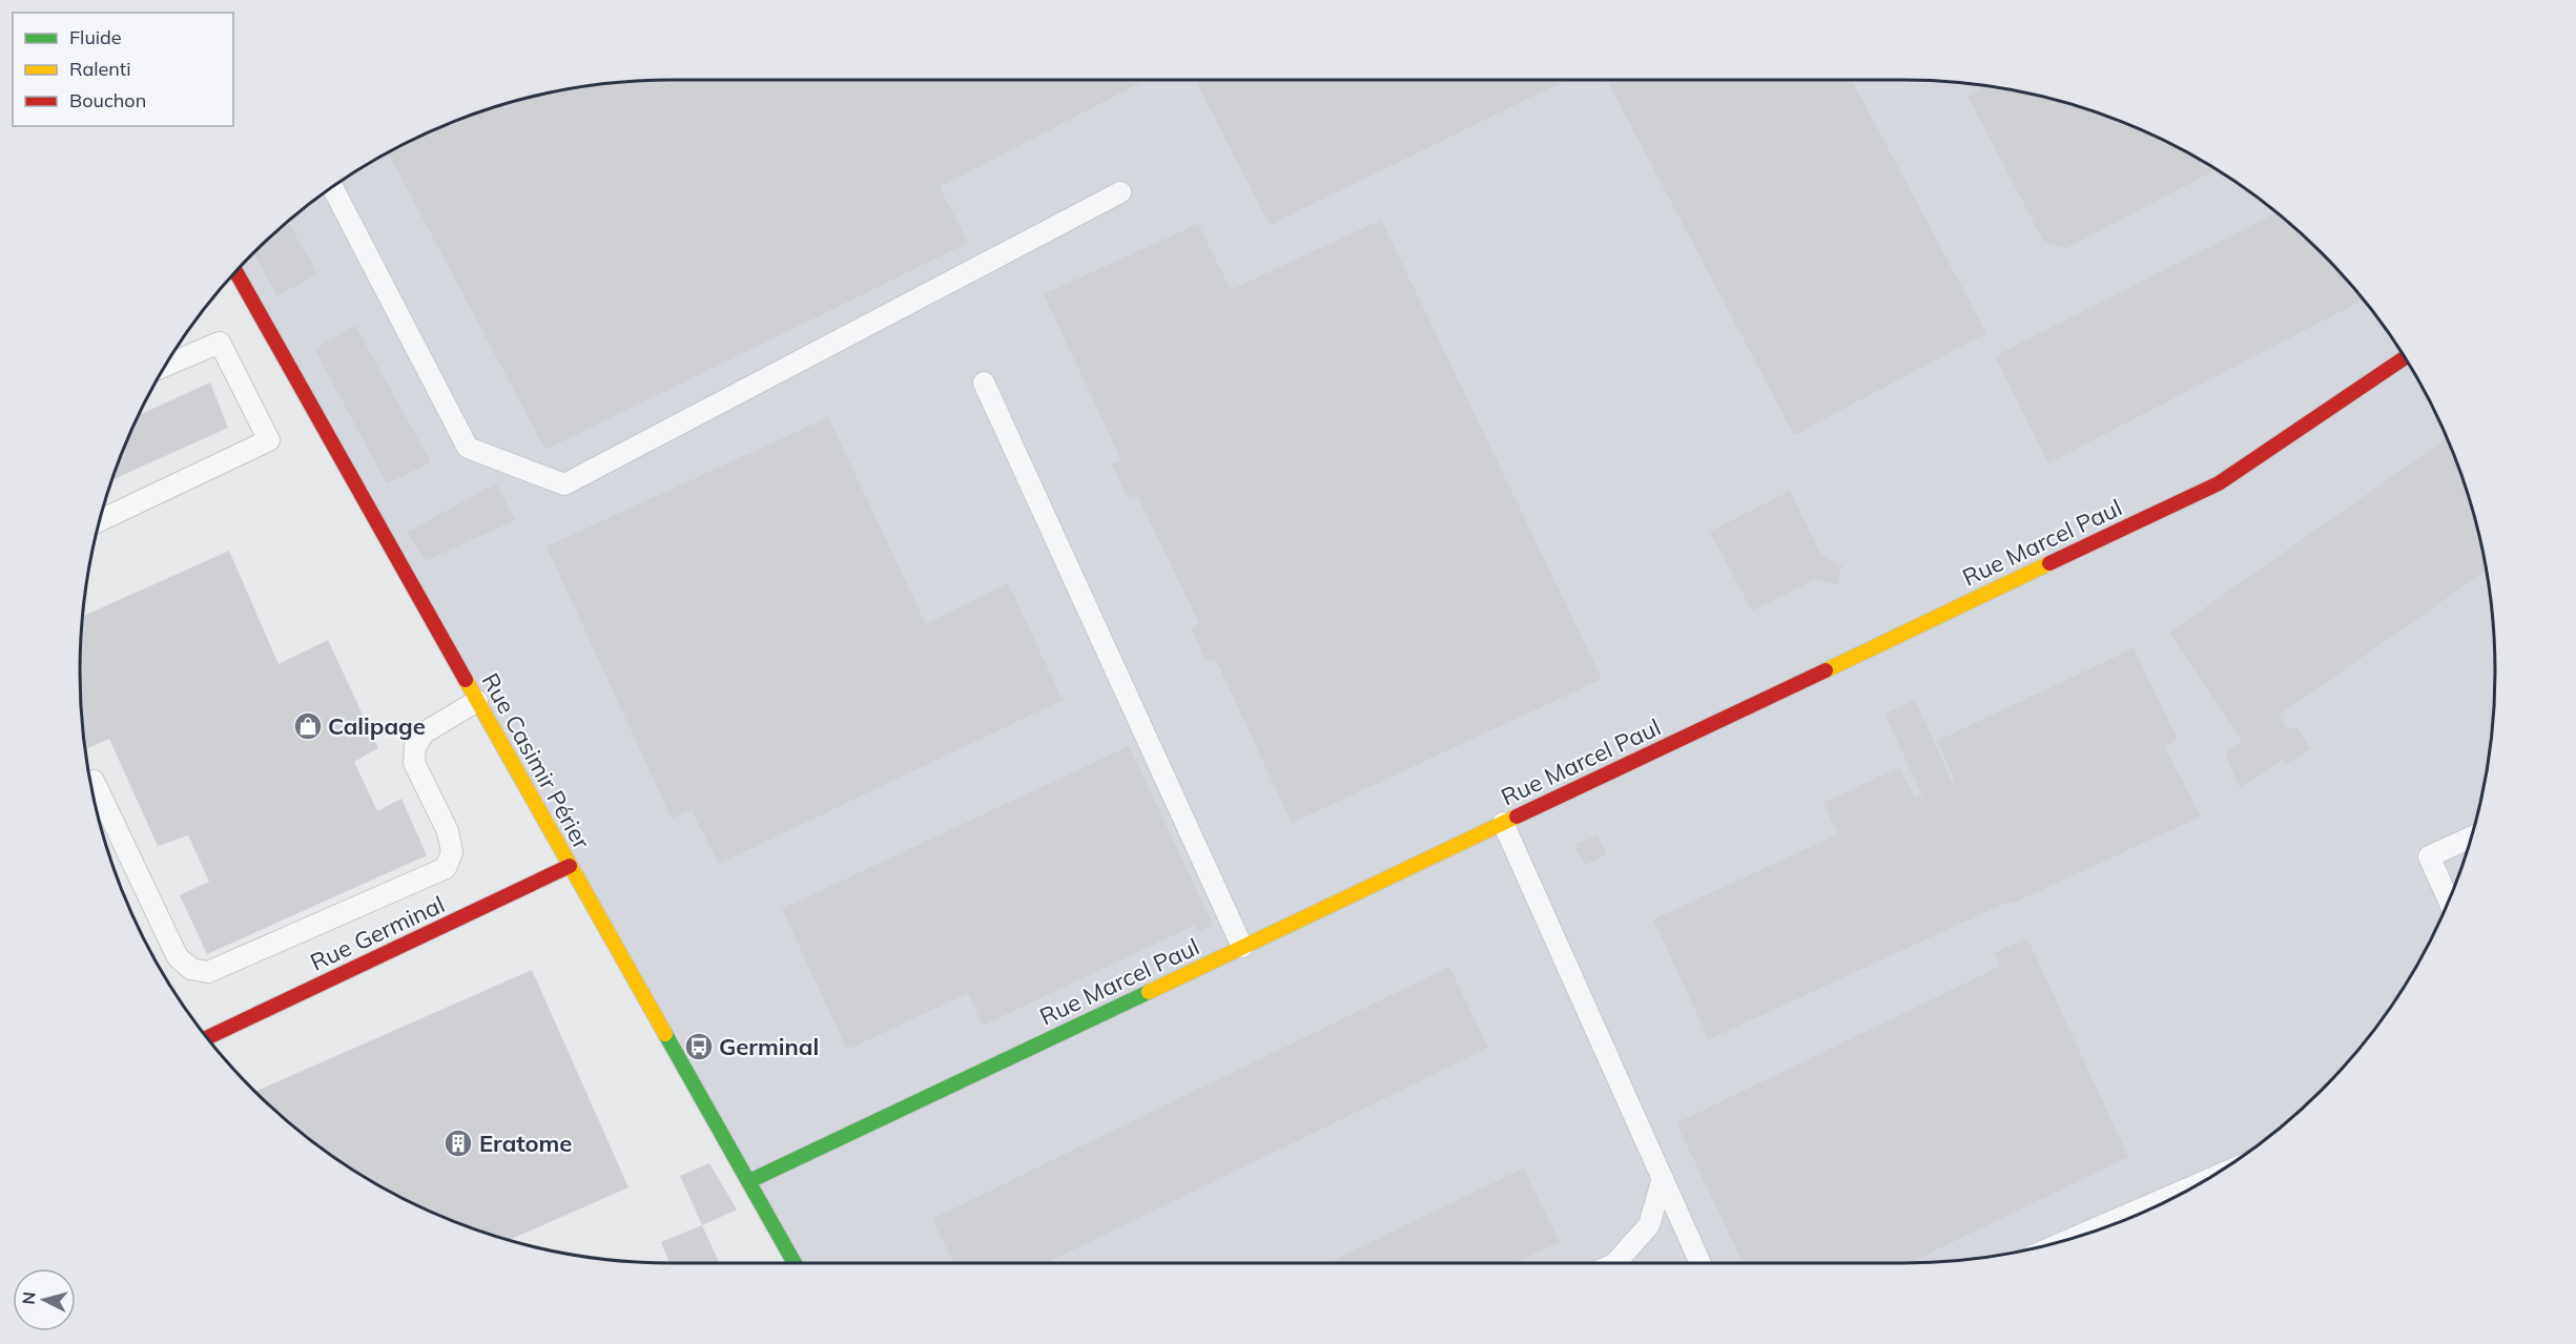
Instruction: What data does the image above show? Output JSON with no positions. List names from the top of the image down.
{
  "streets": {
    "street": ["Rue Marcel Paul", "Rue Casimir Périer", "Rue Germinal"]
  },
  "crossings": [
    ["Rue Marcel Paul", "Rue Casimir Périer"],
    ["Rue Casimir Périer", "Rue Germinal"]
  ],
  "places": {
    "shop": ["Calipage"],
    "bus stop": ["Germinal"],
    "building": ["Eratome"]
  },
  "legend": ["Fluide", "Ralenti", "Bouchon"],
  "north": "left"
}
